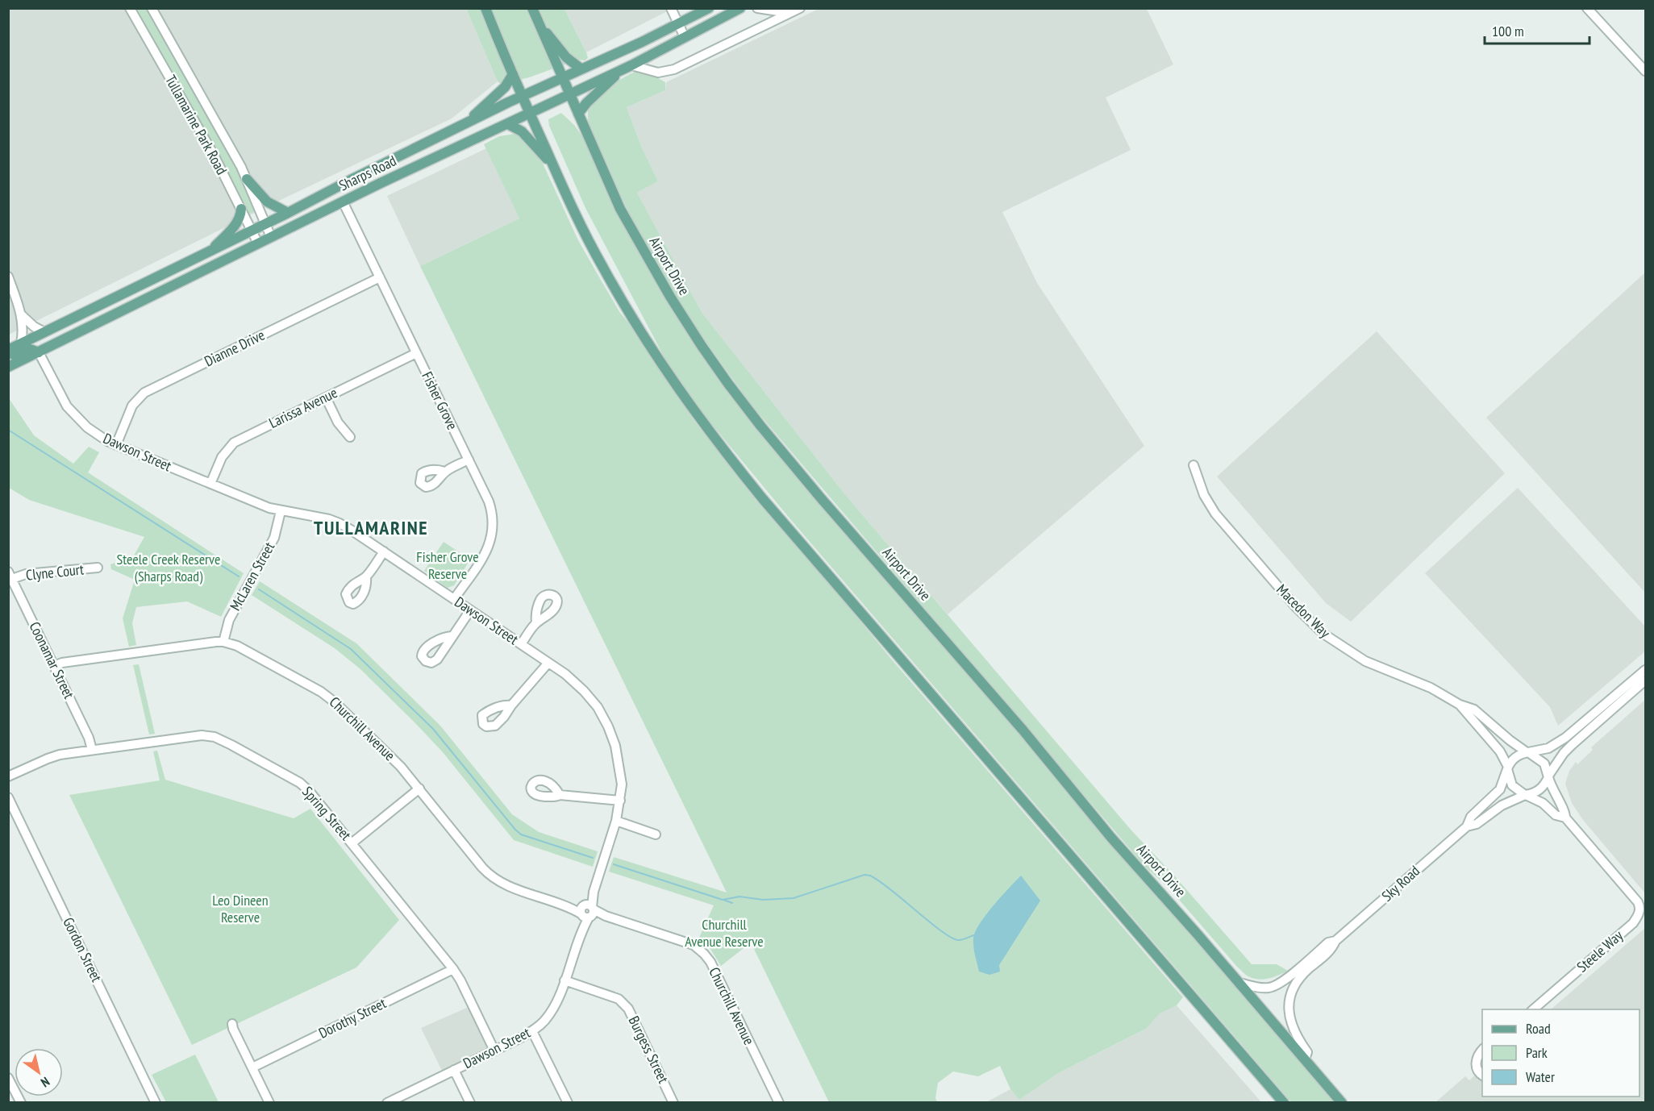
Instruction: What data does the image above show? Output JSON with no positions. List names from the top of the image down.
{
  "streets": {
    "main road": ["Sharps Road", "Airport Drive"],
    "street": [
      "Tullamarine Park Road",
      "Dianne Drive",
      "Fisher Grove",
      "Larissa Avenue",
      "Dawson Street",
      "Clyne Court",
      "McLaren Street",
      "Macedon Way",
      "Coonamar Street",
      "Churchill Avenue",
      "Spring Street",
      "Sky Road",
      "Gordon Street",
      "Steele Way",
      "Dorothy Street",
      "Burgess Street"
    ]
  },
  "crossings": [
    ["Tullamarine Park Road", "Sharps Road"],
    ["Sharps Road", "Airport Drive"],
    ["Sharps Road", "Fisher Grove"],
    ["Sharps Road", "Dawson Street"],
    ["Airport Drive", "Sky Road"],
    ["Dianne Drive", "Fisher Grove"],
    ["Dianne Drive", "Dawson Street"],
    ["Fisher Grove", "Larissa Avenue"],
    ["Fisher Grove", "Dawson Street"],
    ["Larissa Avenue", "Dawson Street"],
    ["Dawson Street", "McLaren Street"],
    ["Dawson Street", "Churchill Avenue"],
    ["Dawson Street", "Spring Street"],
    ["Dawson Street", "Burgess Street"],
    ["Clyne Court", "Coonamar Street"],
    ["McLaren Street", "Churchill Avenue"],
    ["Macedon Way", "Sky Road"],
    ["Macedon Way", "Steele Way"],
    ["Coonamar Street", "Churchill Avenue"],
    ["Coonamar Street", "Spring Street"],
    ["Spring Street", "Dorothy Street"],
    ["Sky Road", "Steele Way"]
  ],
  "districts": ["TULLAMARINE"],
  "parks": [
    "Fisher Grove Reserve",
    "Steele Creek Reserve (Sharps Road)",
    "Leo Dineen Reserve",
    "Churchill Avenue Reserve"
  ],
  "legend": ["Road", "Park", "Water"],
  "scale_bar": "100 m",
  "north": "bottom right"
}
